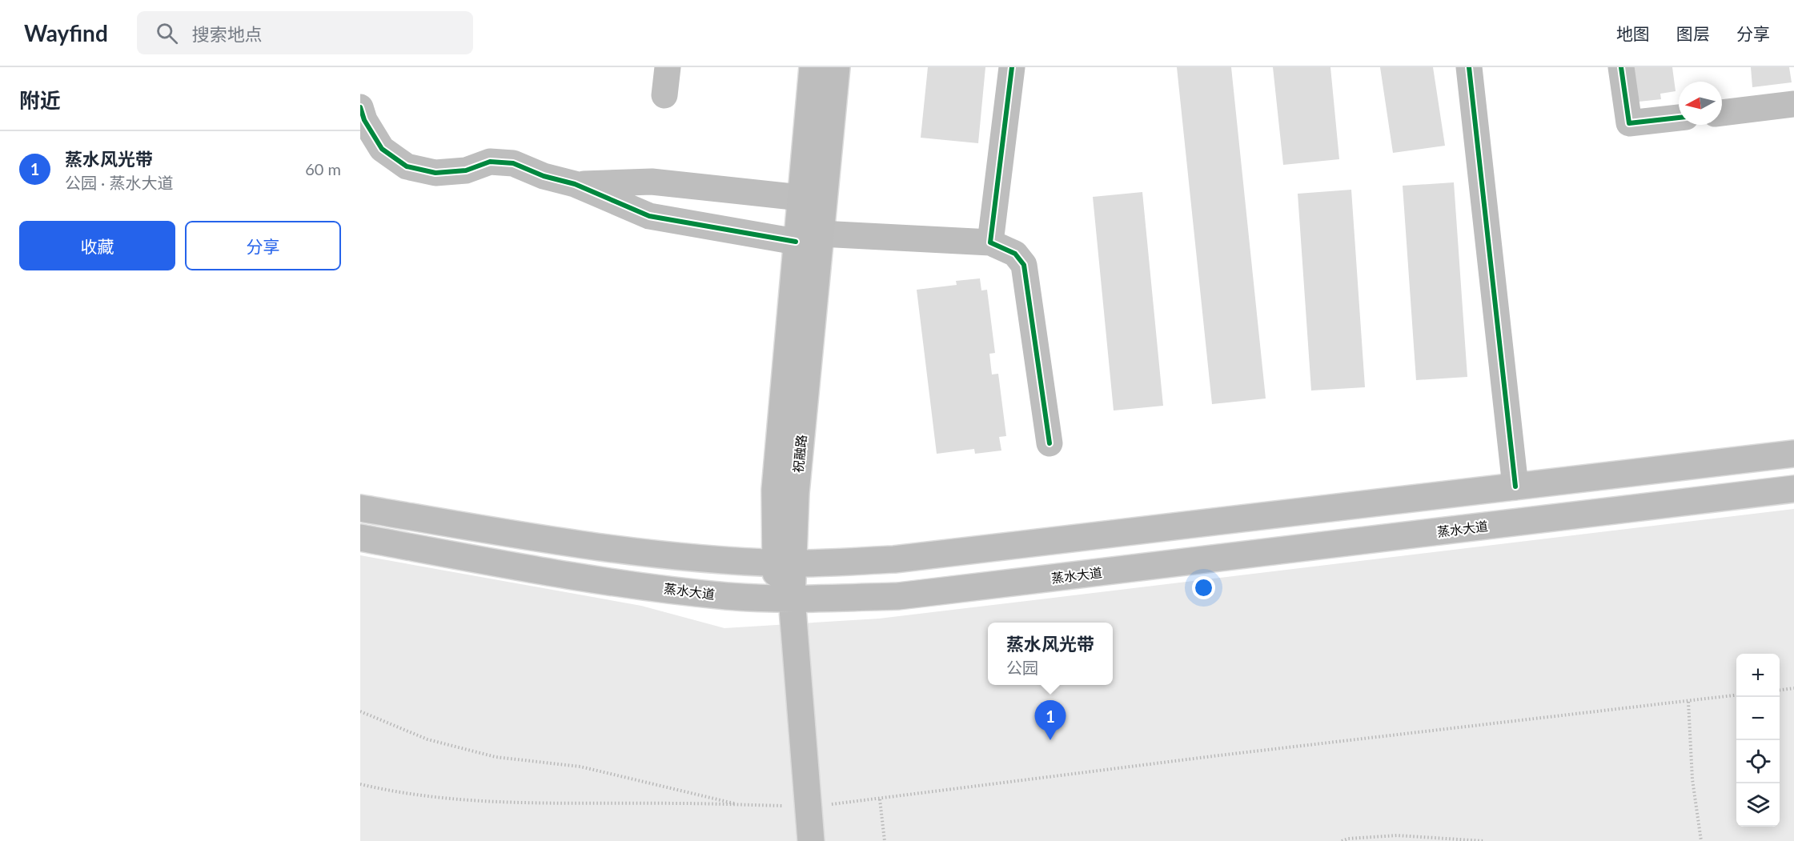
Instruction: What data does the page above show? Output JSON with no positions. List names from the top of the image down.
{
  "streets": {
    "main road": ["祝融路", "蒸水大道"]
  },
  "crossings": [
    ["祝融路", "蒸水大道"]
  ],
  "north": "left",
  "page": {
    "header": "Wayfind",
    "search": "搜索地点",
    "nav": ["地图", "图层", "分享"],
    "heading": "附近",
    "list": [
      {
        "mark": "1",
        "name": "蒸水风光带",
        "note": "公园 · 蒸水大道",
        "value": "60 m"
      }
    ],
    "buttons": ["收藏", "分享"],
    "popup": ["蒸水风光带", "公园"],
    "map_buttons": ["+", "−"],
    "pins": "1"
  }
}
